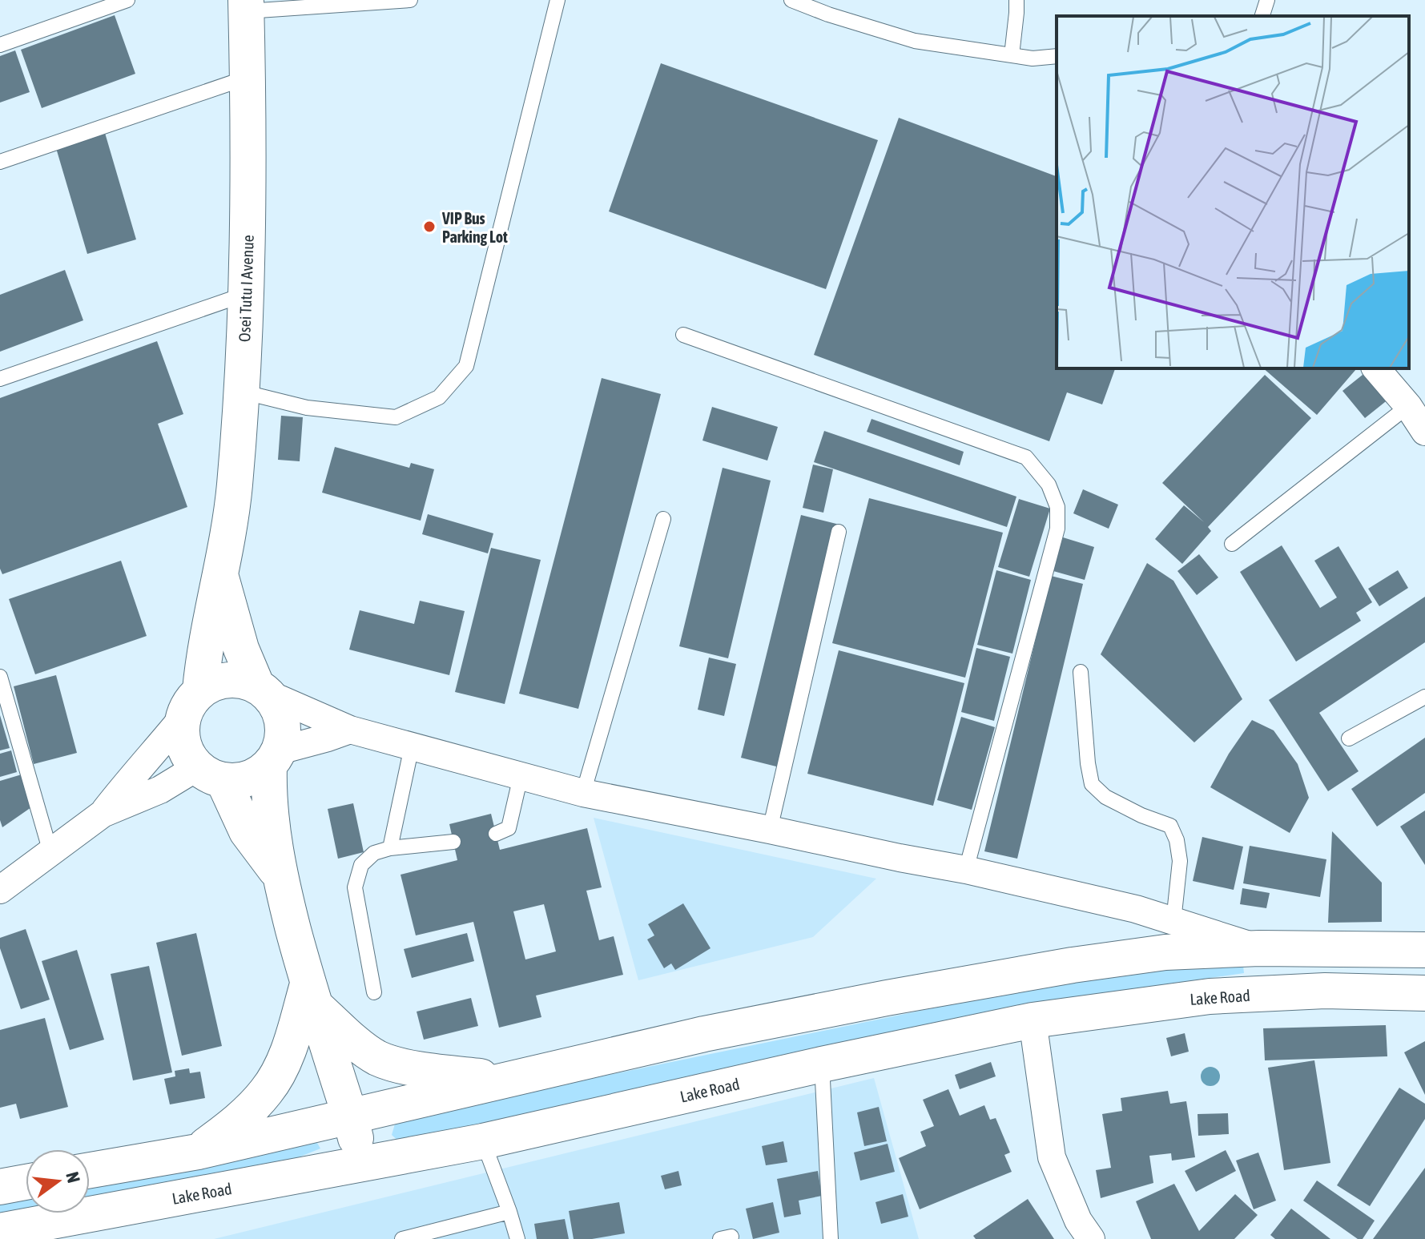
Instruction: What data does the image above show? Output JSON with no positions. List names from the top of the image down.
{
  "streets": {
    "main road": ["Osei Tutu I Avenue", "Lake Road"]
  },
  "places": ["VIP Bus Parking Lot"],
  "north": "right"
}
